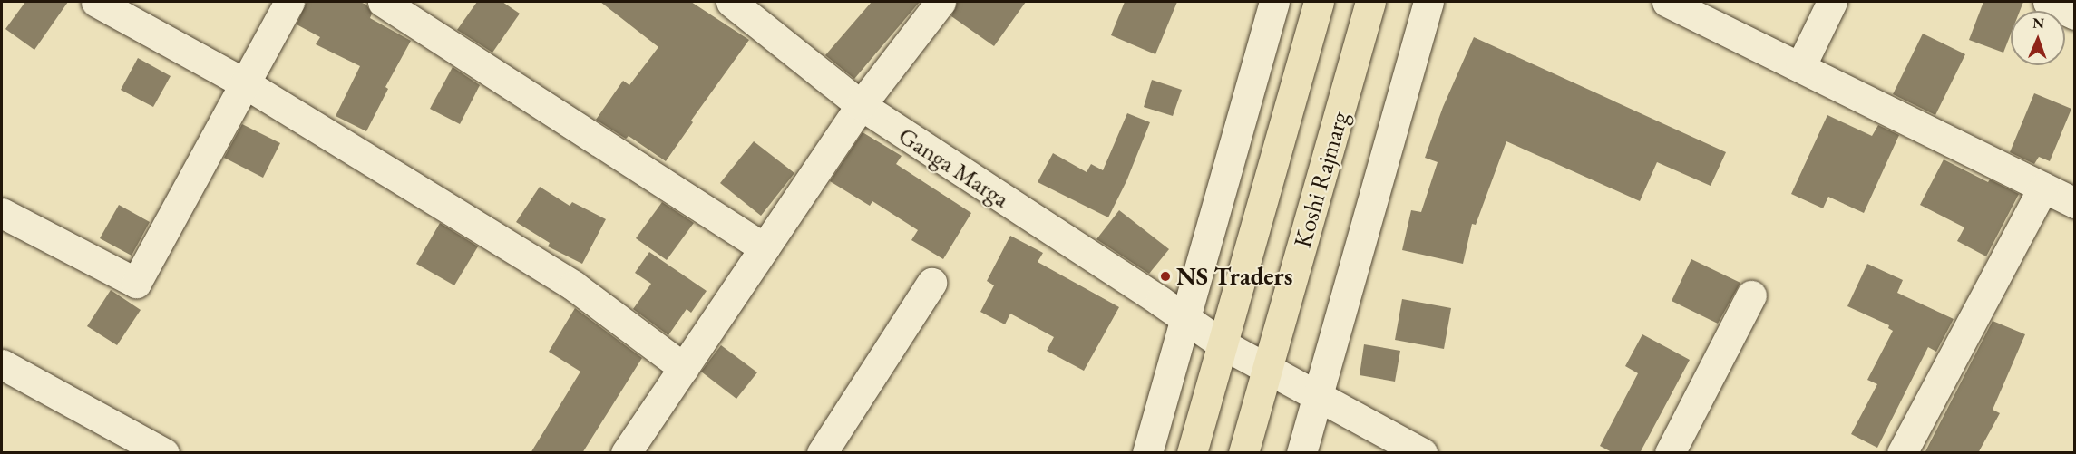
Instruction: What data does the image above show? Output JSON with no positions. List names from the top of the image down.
{
  "streets": {
    "main road": ["Koshi Rajmarg"],
    "street": ["Ganga Marga"]
  },
  "crossings": [
    ["Ganga Marga", "Koshi Rajmarg"]
  ],
  "places": ["NS Traders"],
  "north": "top"
}
